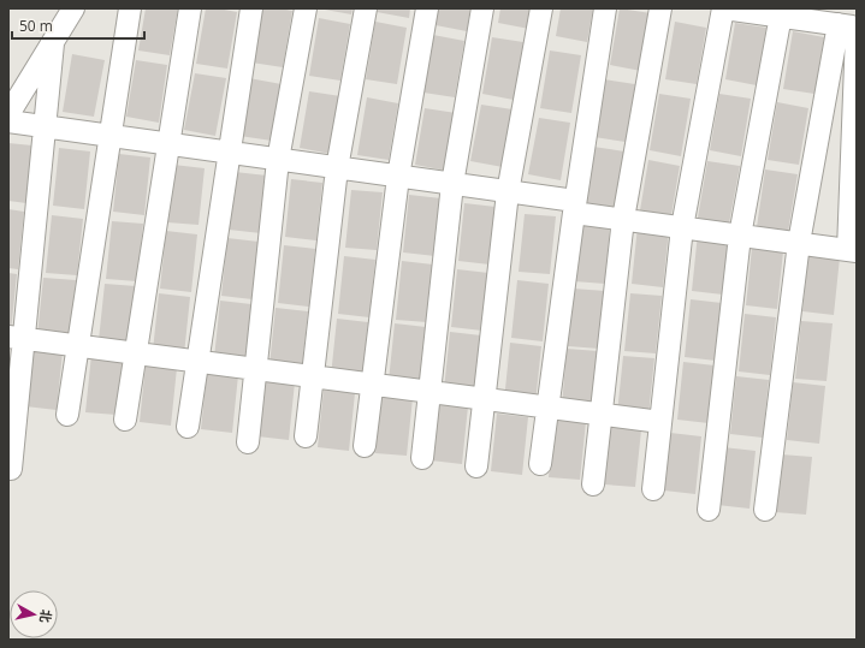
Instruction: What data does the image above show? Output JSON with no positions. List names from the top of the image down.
{
  "scale_bar": "50 m",
  "north": "right"
}
